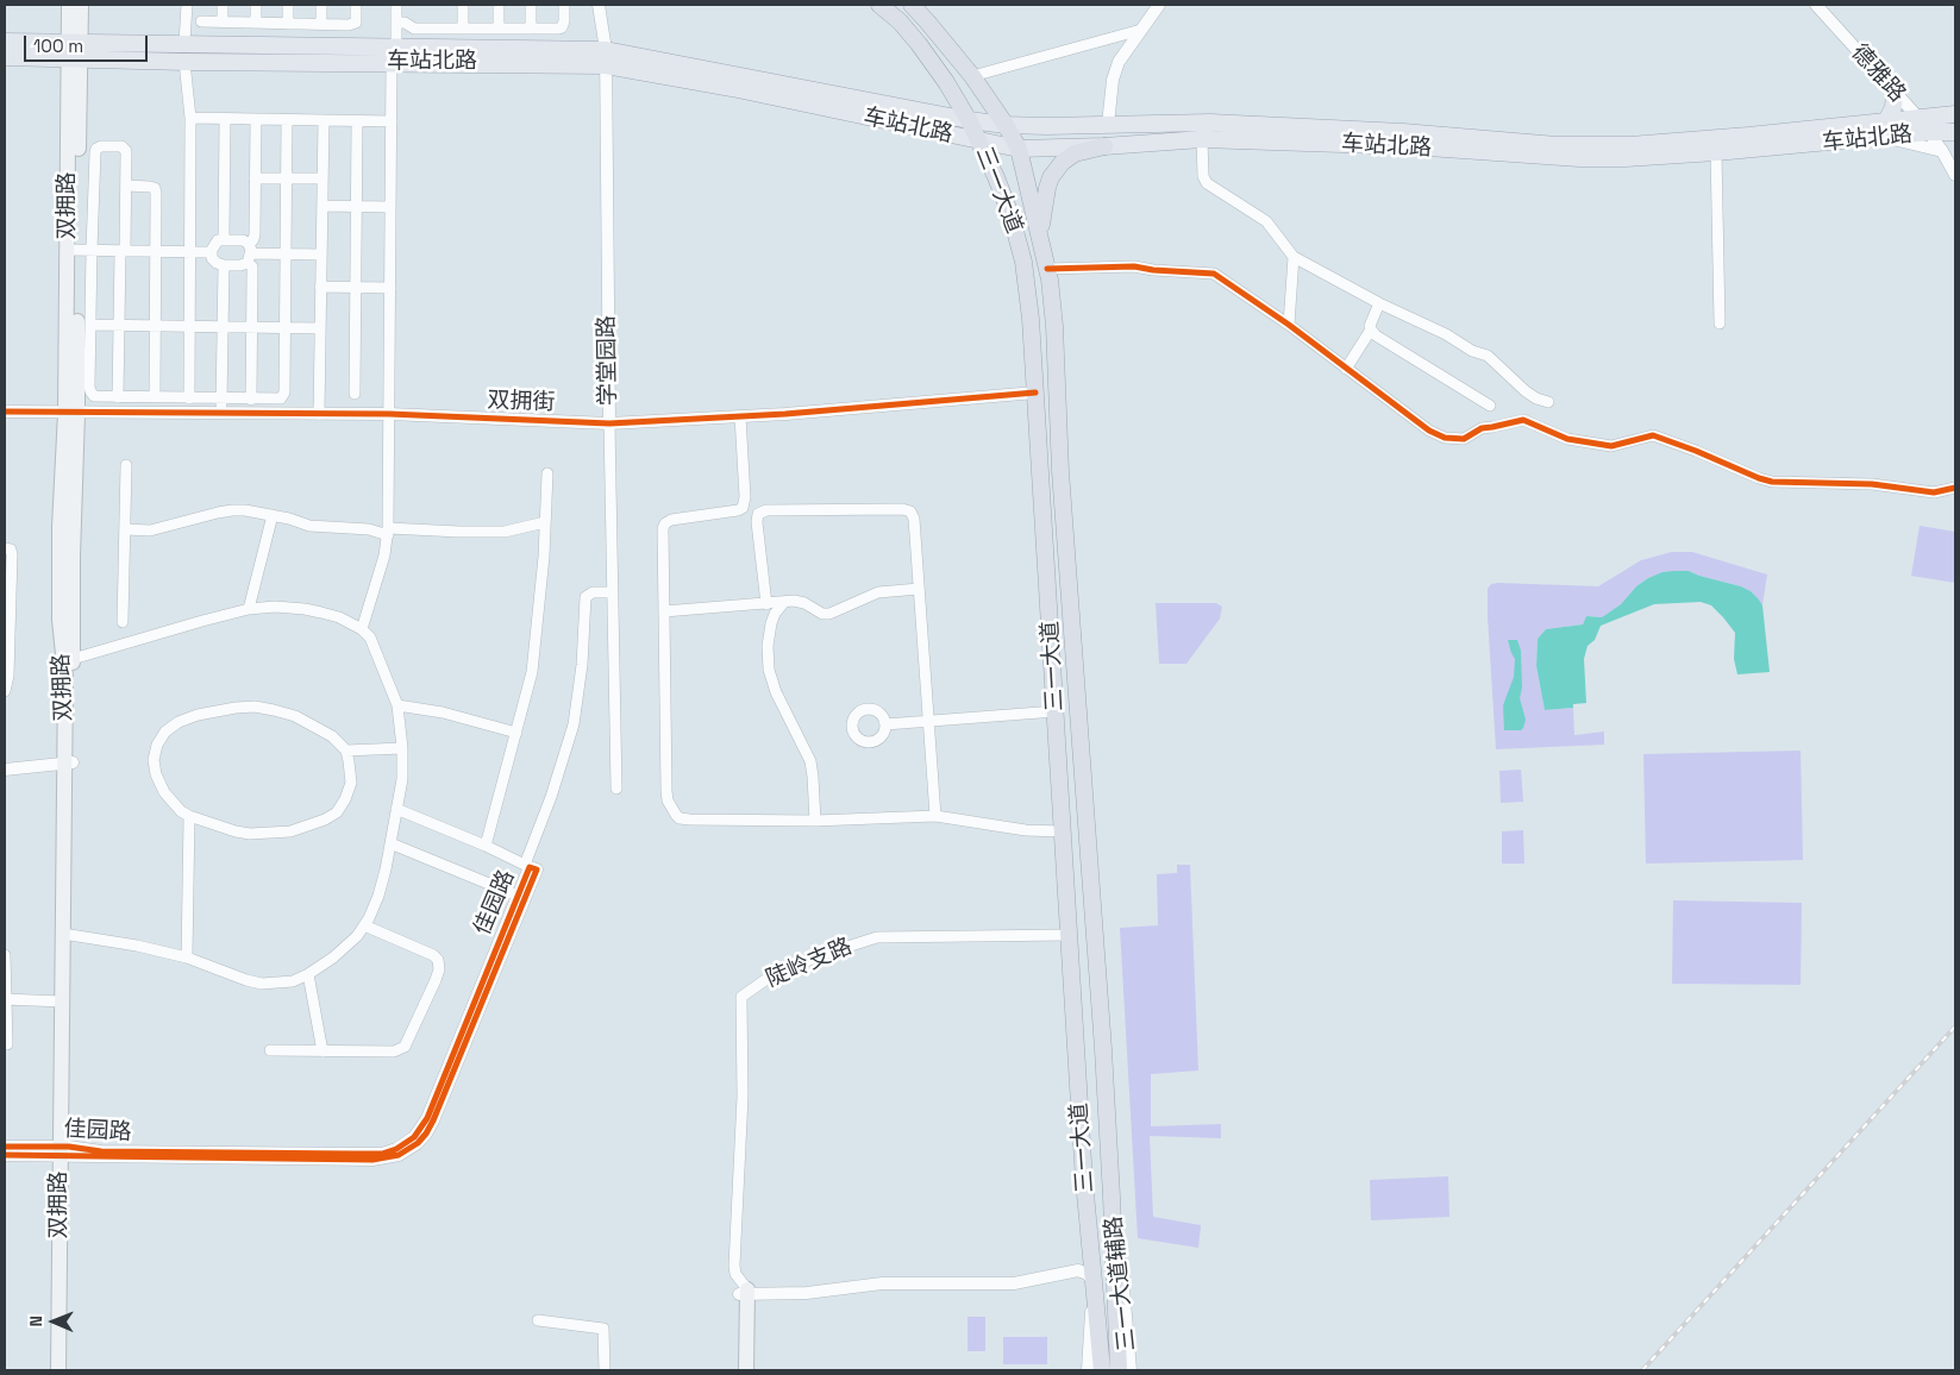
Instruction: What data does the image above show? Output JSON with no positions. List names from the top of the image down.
{
  "streets": {
    "highway": ["三一大道"],
    "main road": ["车站北路", "双拥路"],
    "street": [
      "德雅路",
      "学堂园路",
      "双拥街",
      "佳园路",
      "陡岭支路",
      "三一大道辅路"
    ]
  },
  "crossings": [
    ["车站北路", "德雅路"],
    ["车站北路", "三一大道"],
    ["车站北路", "双拥路"],
    ["车站北路", "学堂园路"],
    ["三一大道", "双拥街"],
    ["三一大道", "陡岭支路"],
    ["三一大道", "三一大道辅路"],
    ["双拥路", "双拥街"],
    ["双拥路", "佳园路"],
    ["学堂园路", "双拥街"]
  ],
  "scale_bar": "100 m",
  "north": "left"
}
